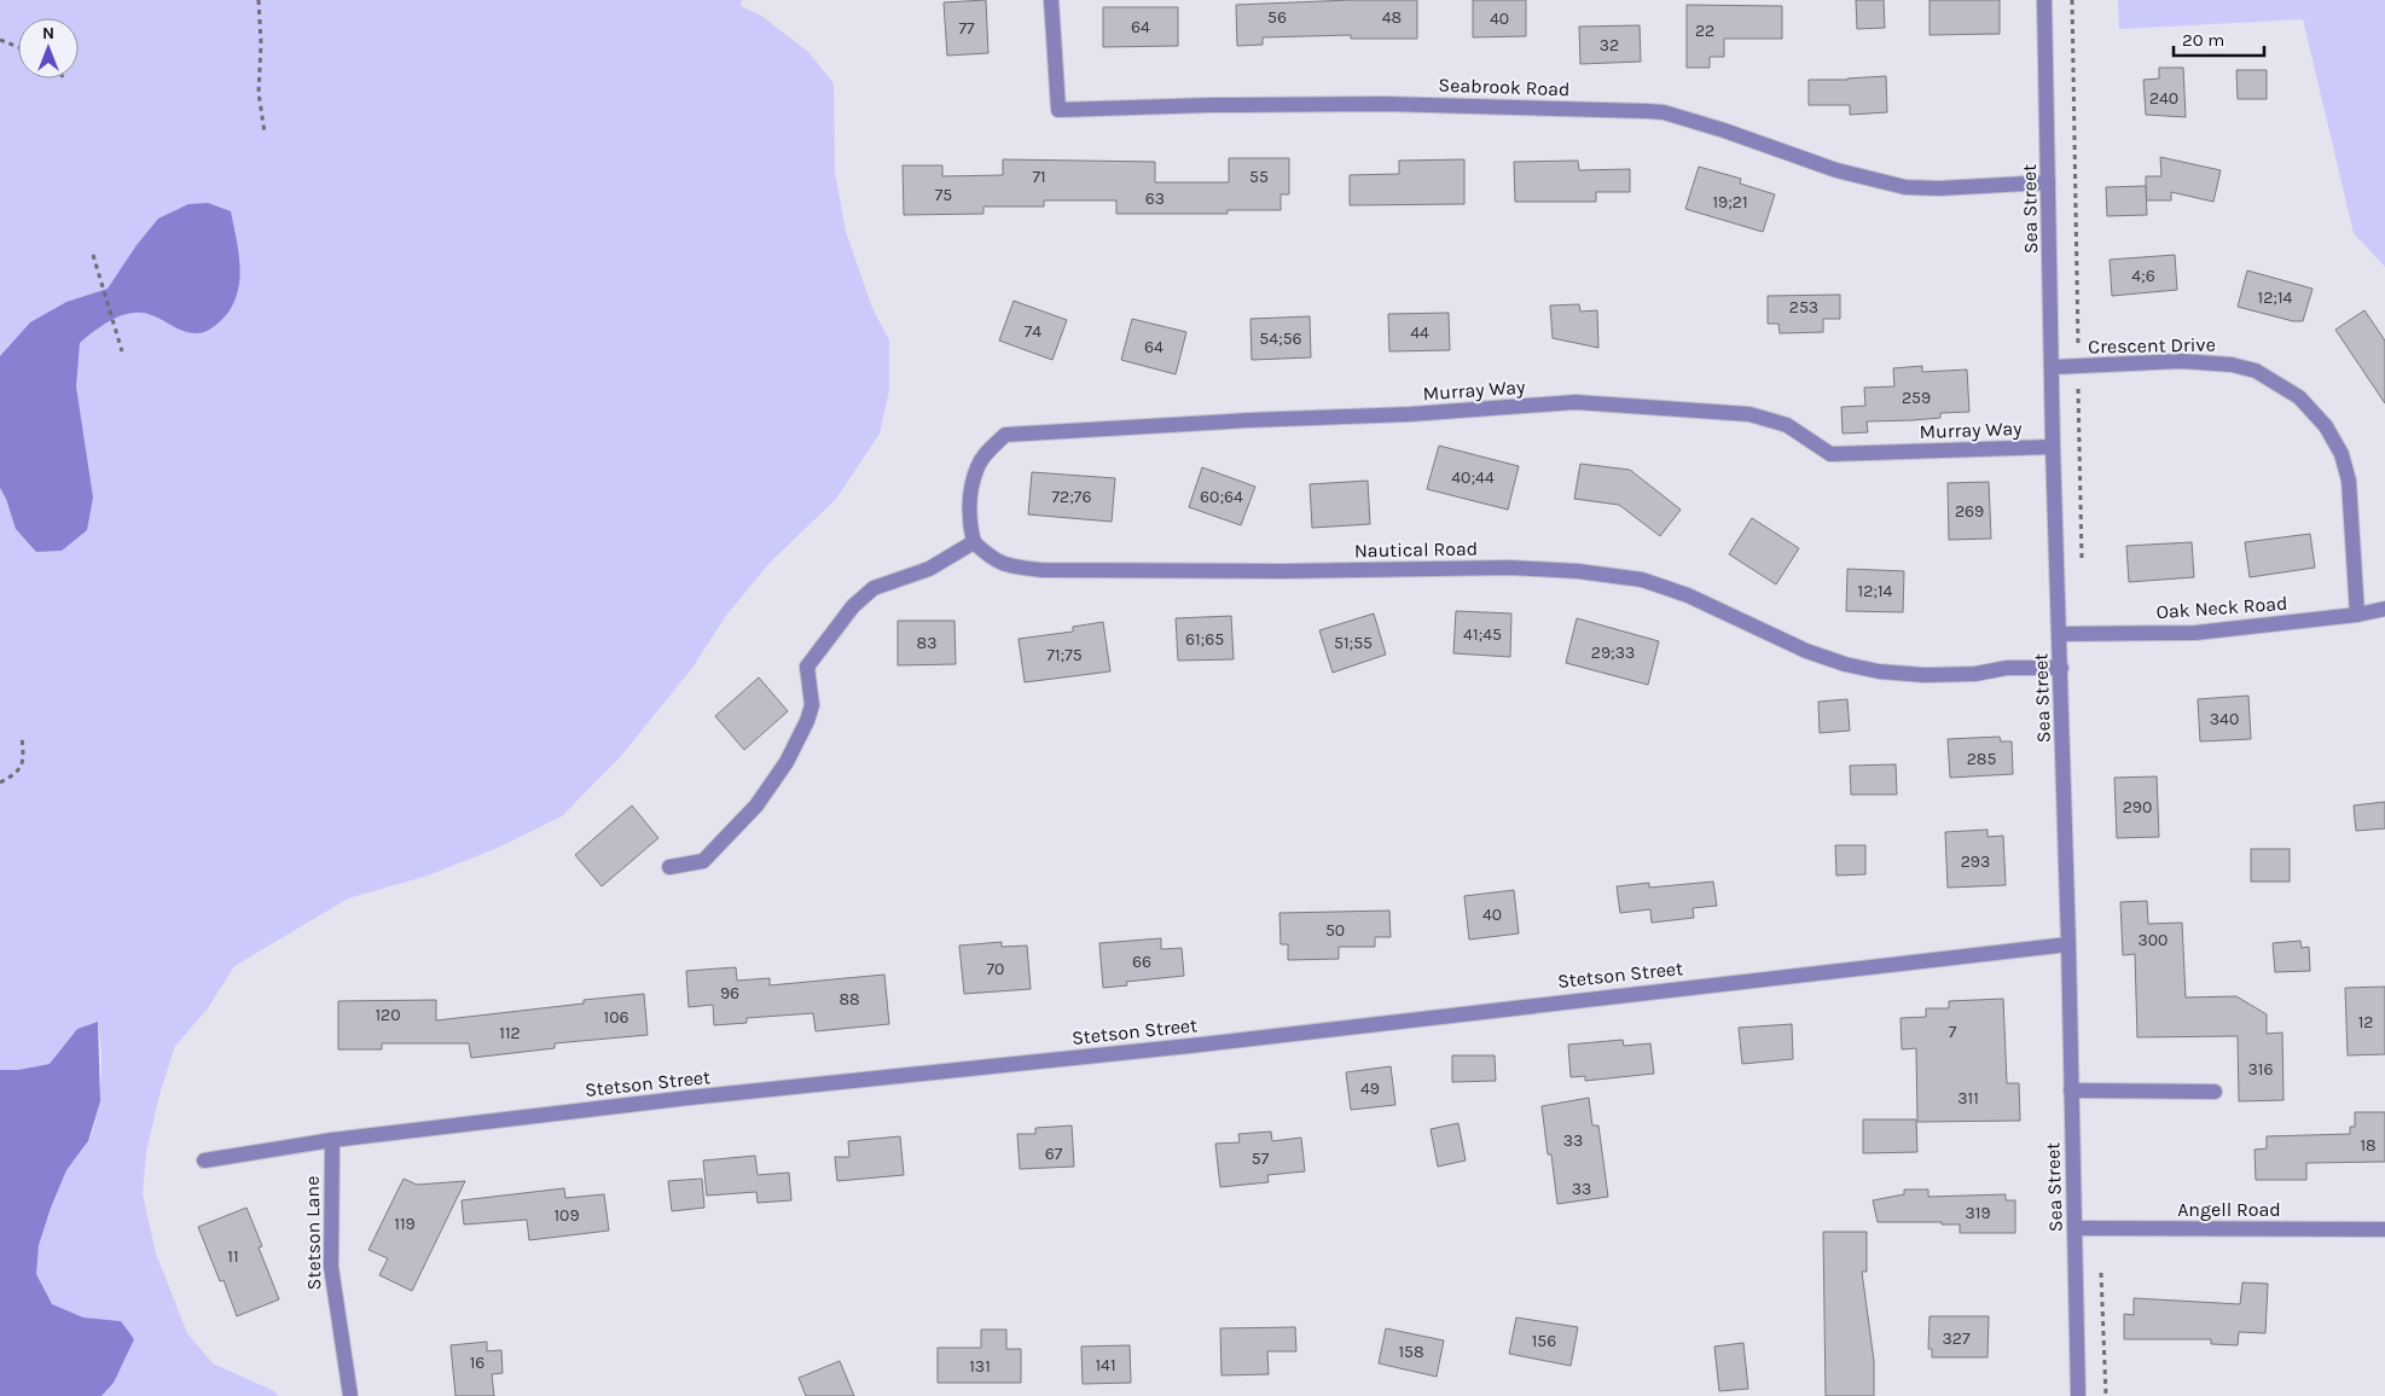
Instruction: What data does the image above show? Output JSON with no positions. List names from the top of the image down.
{
  "streets": {
    "street": [
      "Seabrook Road",
      "Sea Street",
      "Crescent Drive",
      "Murray Way",
      "Nautical Road",
      "Oak Neck Road",
      "Stetson Street",
      "Angell Road",
      "Stetson Lane"
    ]
  },
  "crossings": [
    ["Seabrook Road", "Sea Street"],
    ["Sea Street", "Crescent Drive"],
    ["Sea Street", "Murray Way"],
    ["Sea Street", "Nautical Road"],
    ["Sea Street", "Oak Neck Road"],
    ["Sea Street", "Stetson Street"],
    ["Sea Street", "Angell Road"],
    ["Crescent Drive", "Oak Neck Road"],
    ["Murray Way", "Nautical Road"],
    ["Stetson Street", "Stetson Lane"]
  ],
  "house_numbers": [
    "56",
    "48",
    "40",
    "64",
    "77",
    "22",
    "32",
    "240",
    "71",
    "55",
    "75",
    "63",
    "19;21",
    "4;6",
    "12;14",
    "253",
    "74",
    "44",
    "54;56",
    "64",
    "259",
    "40;44",
    "72;76",
    "60;64",
    "269",
    "12;14",
    "41;45",
    "61;65",
    "83",
    "51;55",
    "29;33",
    "71;75",
    "340",
    "285",
    "290",
    "293",
    "40",
    "50",
    "300",
    "66",
    "70",
    "96",
    "88",
    "120",
    "106",
    "12",
    "7",
    "112",
    "316",
    "49",
    "311",
    "33",
    "18",
    "67",
    "57",
    "33",
    "319",
    "109",
    "119",
    "11",
    "327",
    "156",
    "158",
    "16",
    "141",
    "131"
  ],
  "scale_bar": "20 m",
  "north": "top"
}
